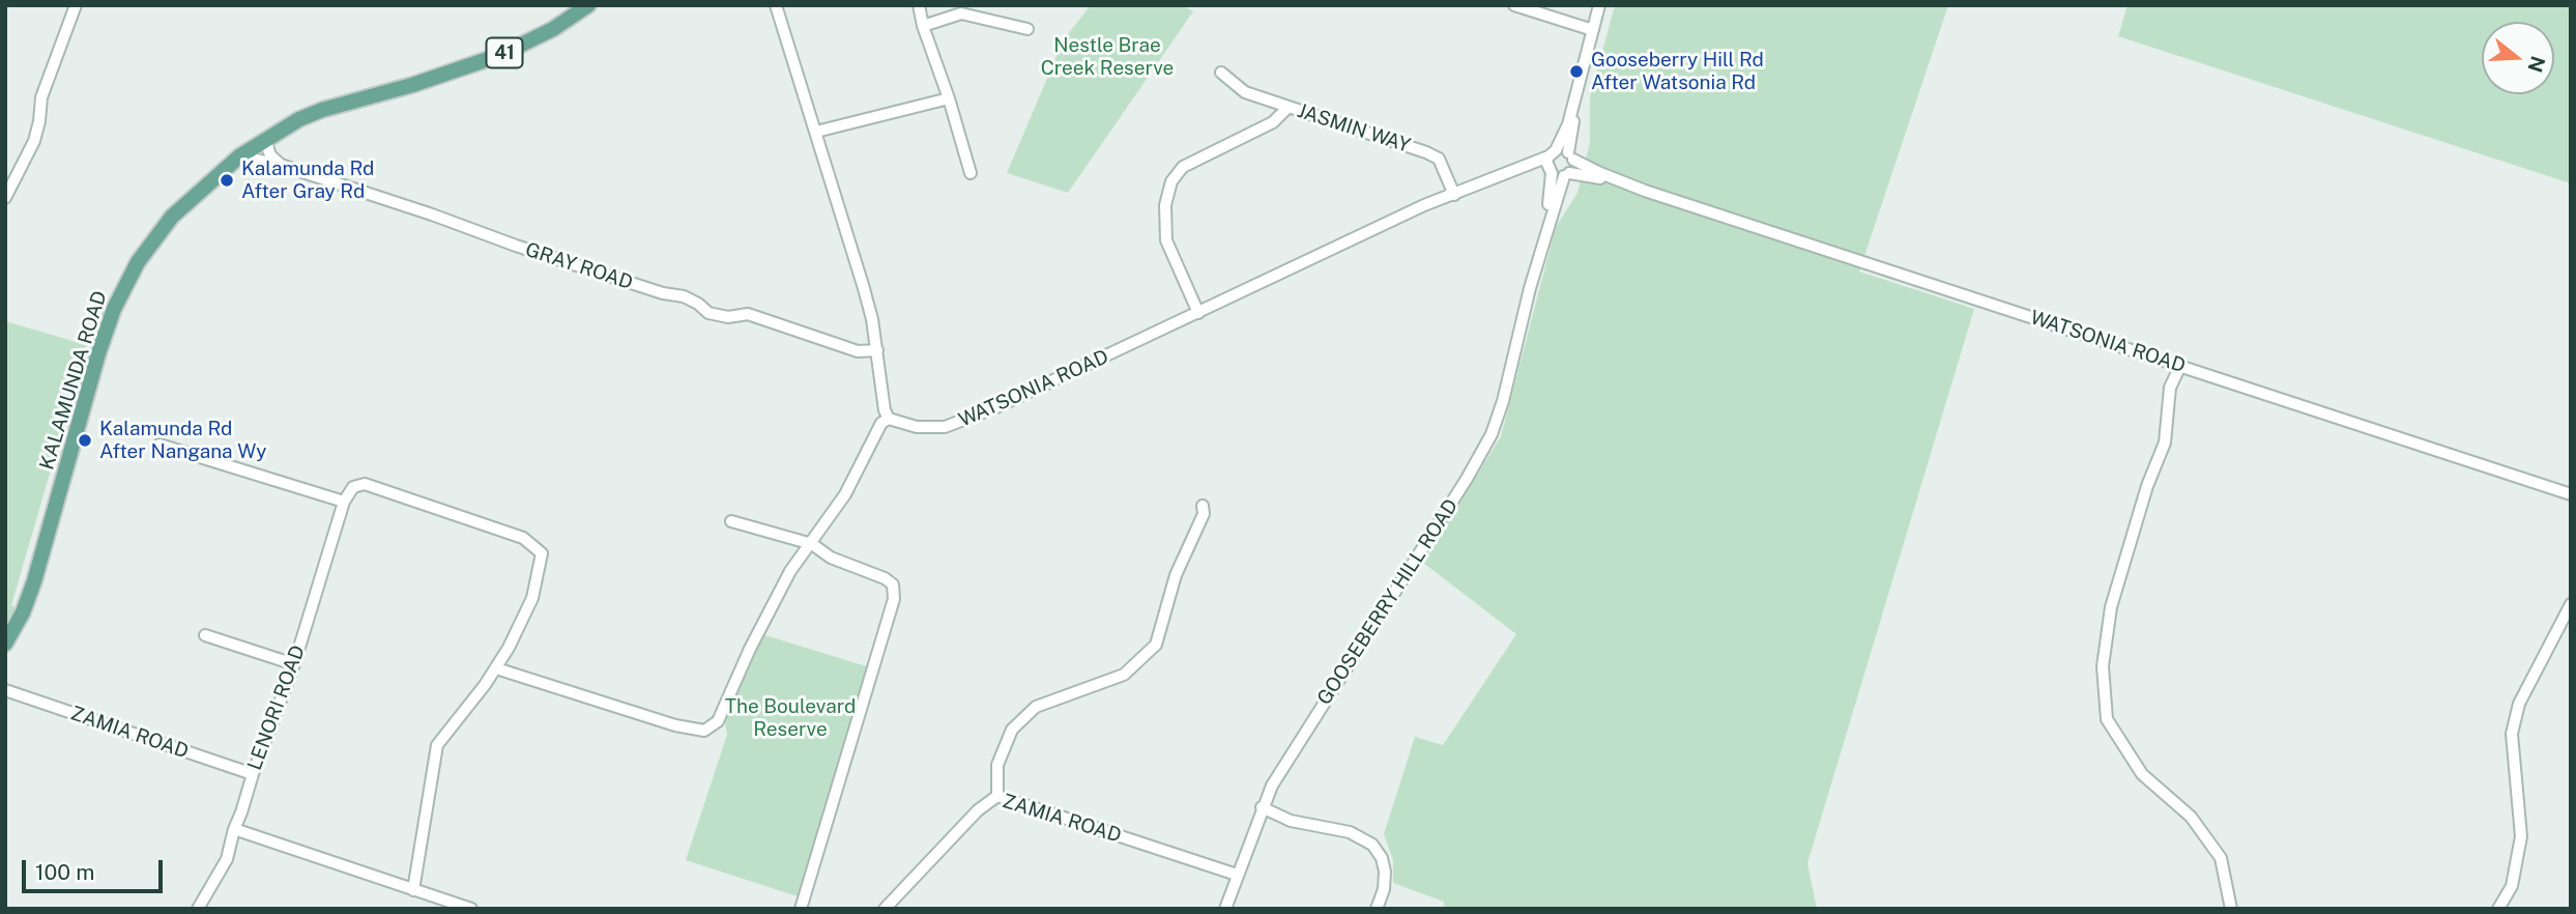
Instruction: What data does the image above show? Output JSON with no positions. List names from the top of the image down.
{
  "streets": {
    "main road": ["41", "KALAMUNDA ROAD"],
    "street": [
      "JASMIN WAY",
      "GRAY ROAD",
      "WATSONIA ROAD",
      "GOOSEBERRY HILL ROAD",
      "LENORI ROAD",
      "ZAMIA ROAD"
    ]
  },
  "crossings": [
    ["JASMIN WAY", "WATSONIA ROAD"],
    ["GRAY ROAD", "KALAMUNDA ROAD"],
    ["WATSONIA ROAD", "GOOSEBERRY HILL ROAD"],
    ["GOOSEBERRY HILL ROAD", "ZAMIA ROAD"],
    ["LENORI ROAD", "ZAMIA ROAD"]
  ],
  "parks": ["Nestle Brae Creek Reserve", "The Boulevard Reserve"],
  "places": ["Gooseberry Hill Rd After Watsonia Rd", "Kalamunda Rd After Gray Rd", "Kalamunda Rd After Nangana Wy"],
  "scale_bar": "100 m",
  "north": "right"
}
